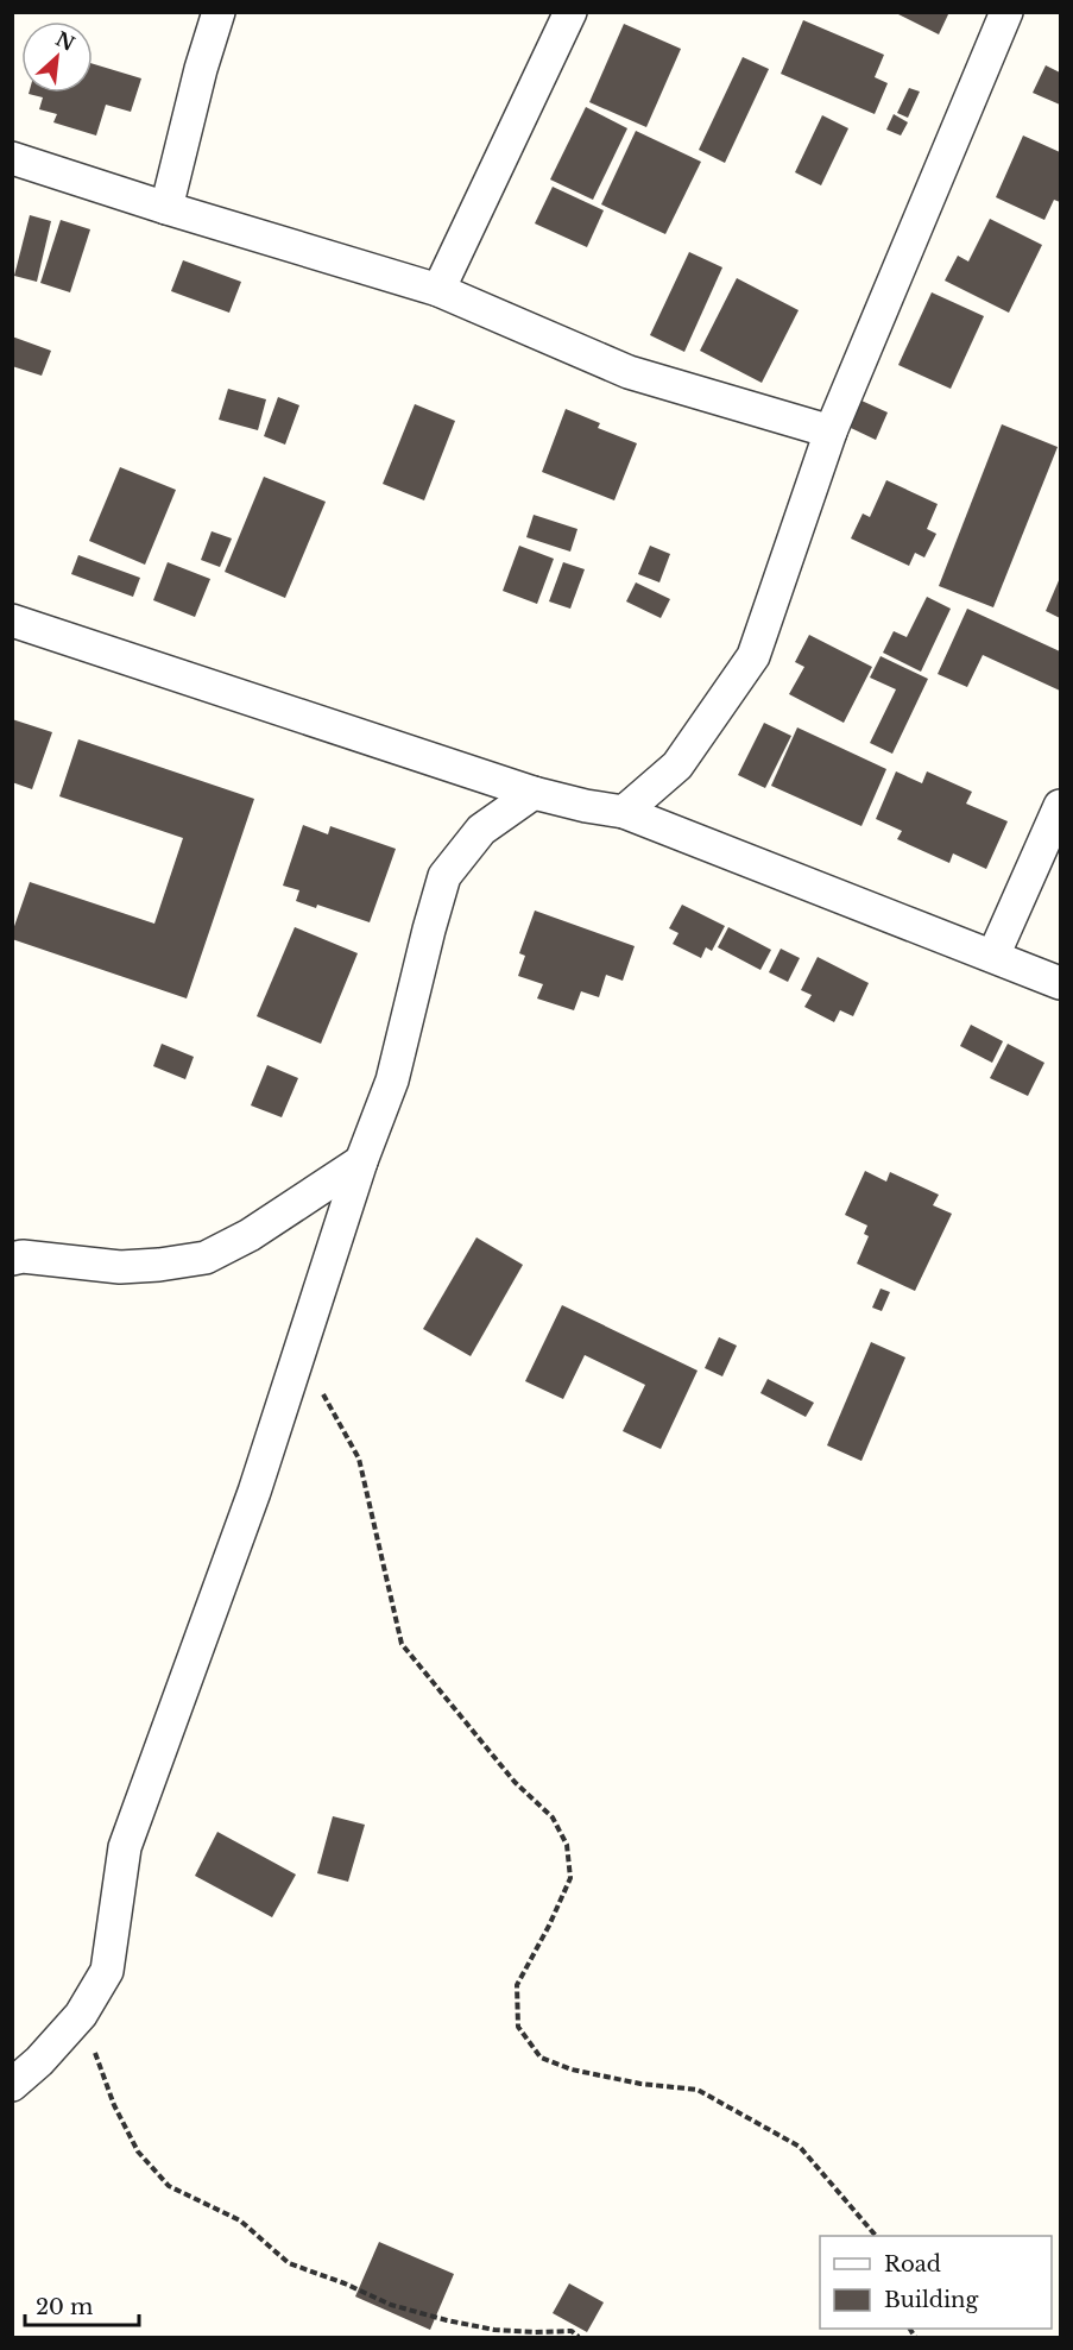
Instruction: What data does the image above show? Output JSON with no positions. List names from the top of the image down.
{
  "legend": ["Road", "Building"],
  "scale_bar": "20 m",
  "north": "top right"
}
